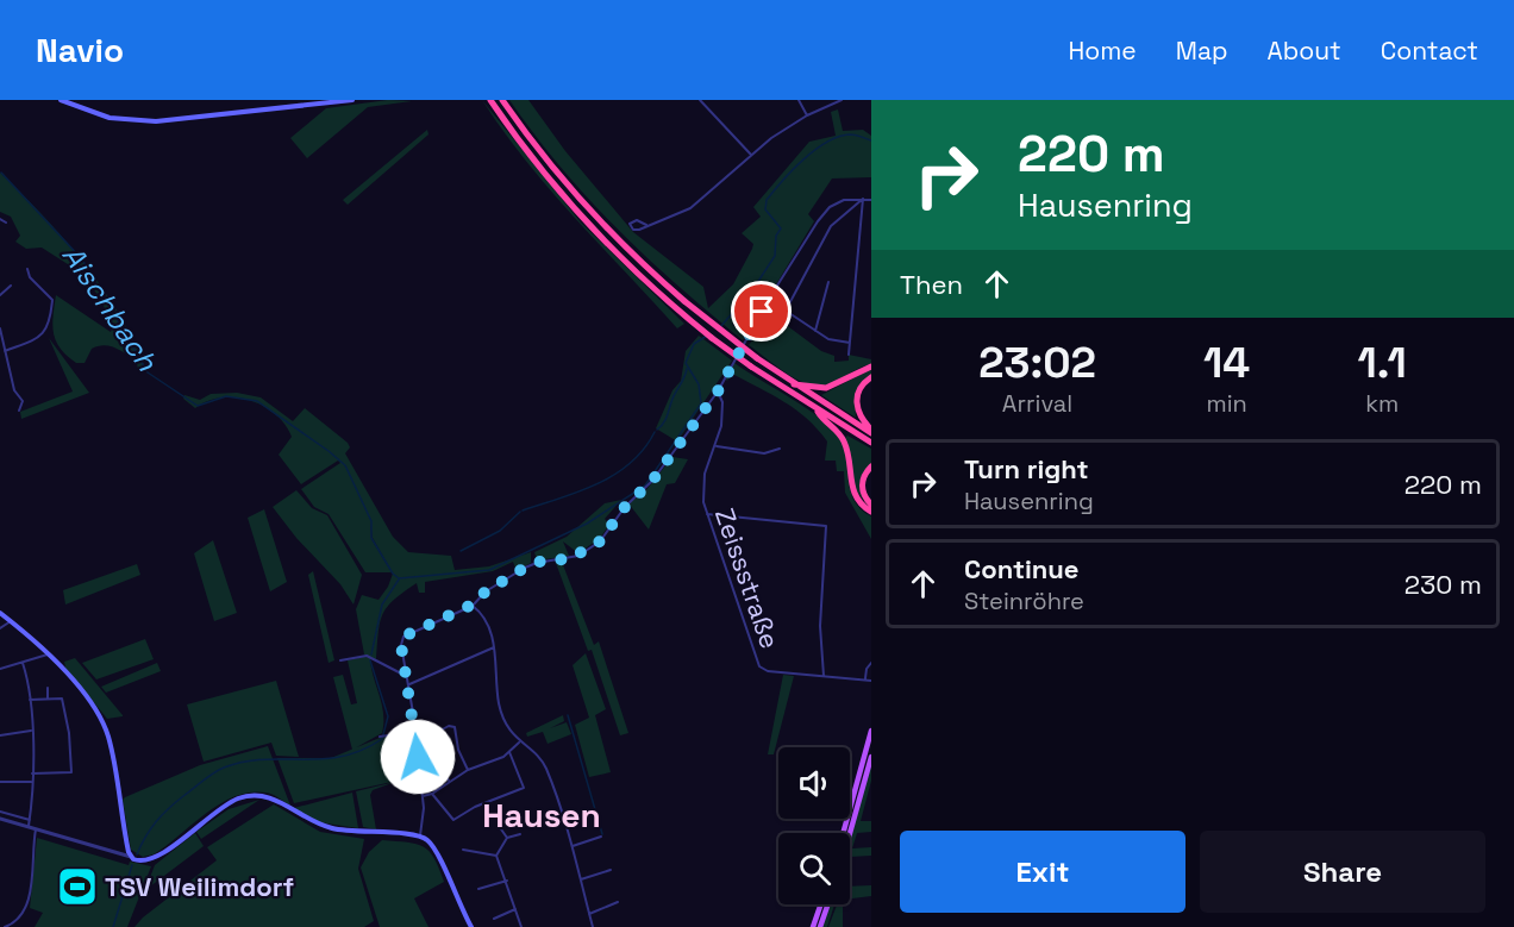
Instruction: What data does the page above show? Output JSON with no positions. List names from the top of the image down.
{
  "streets": {
    "street": ["Zeissstraße"]
  },
  "districts": ["Hausen"],
  "water": ["Aischbach"],
  "places": {
    "sports": ["TSV Weilimdorf"]
  },
  "page": {
    "header": "Navio",
    "nav": [
      "Home",
      "Map",
      "About",
      "Contact"
    ],
    "turn": ["220 m", "Hausenring"],
    "then": "Then",
    "eta": [
      "23:02",
      "Arrival",
      "14",
      "min",
      "1.1",
      "km"
    ],
    "list": [
      {
        "name": "Turn right",
        "note": "Hausenring",
        "value": "220 m"
      },
      {
        "name": "Continue",
        "note": "Steinröhre",
        "value": "230 m"
      }
    ],
    "buttons": ["Exit", "Share"]
  }
}
